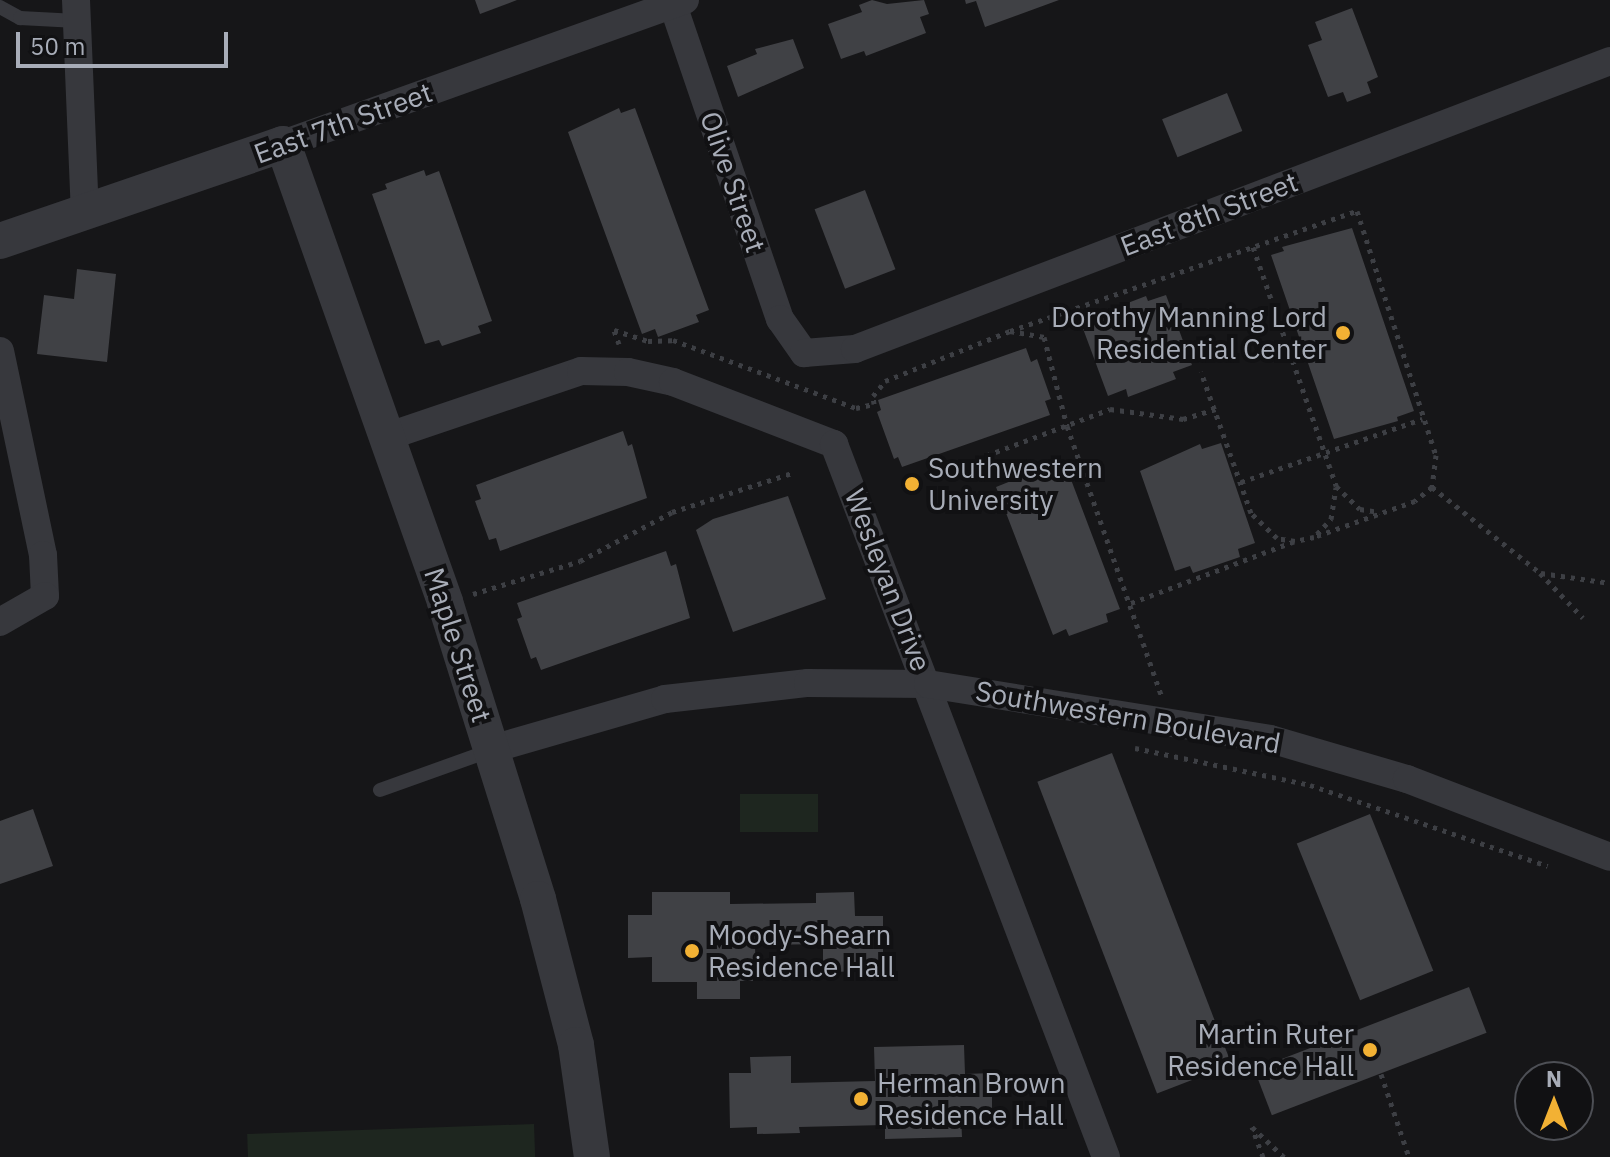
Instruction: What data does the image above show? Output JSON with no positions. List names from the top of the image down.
{
  "streets": {
    "street": [
      "East 7th Street",
      "Olive Street",
      "East 8th Street",
      "Wesleyan Drive",
      "Maple Street",
      "Southwestern Boulevard"
    ]
  },
  "crossings": [
    ["East 7th Street", "Olive Street"],
    ["East 7th Street", "Maple Street"],
    ["Olive Street", "East 8th Street"],
    ["Wesleyan Drive", "Maple Street"],
    ["Wesleyan Drive", "Southwestern Boulevard"],
    ["Maple Street", "Southwestern Boulevard"]
  ],
  "places": [
    "Dorothy Manning Lord Residential Center",
    "Southwestern University",
    "Moody-Shearn Residence Hall",
    "Martin Ruter Residence Hall",
    "Herman Brown Residence Hall"
  ],
  "scale_bar": "50 m",
  "north": "top"
}
